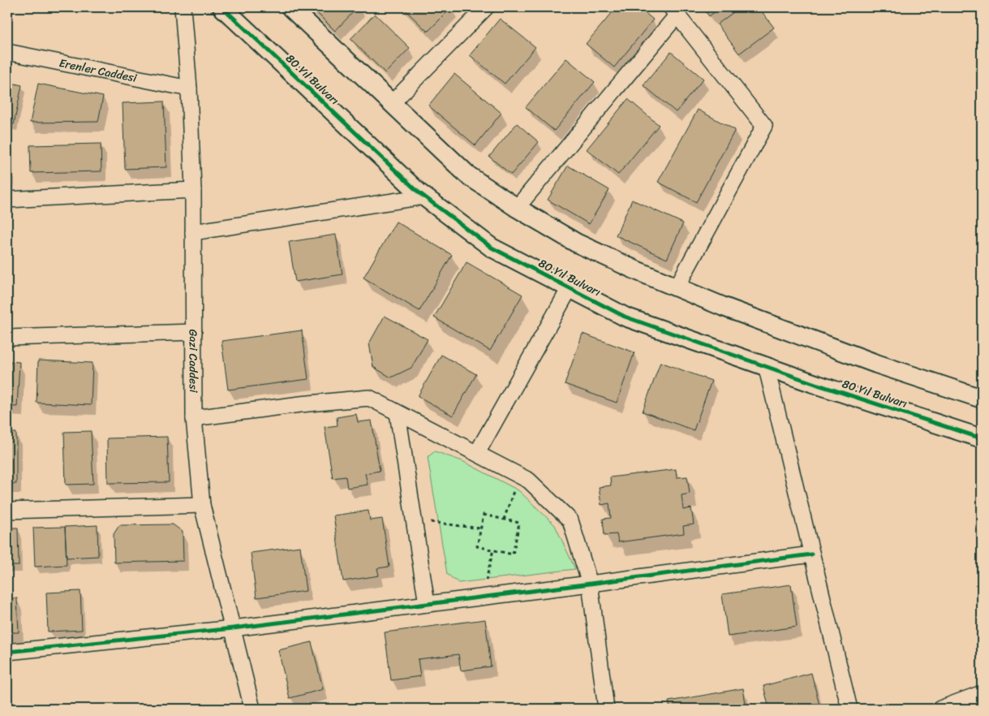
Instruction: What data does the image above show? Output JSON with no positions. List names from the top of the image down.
{
  "streets": {
    "street": ["Erenler Caddesi", "80.Yıl Bulvarı", "Gazi Caddesi"]
  },
  "crossings": [
    ["Erenler Caddesi", "Gazi Caddesi"]
  ]
}
